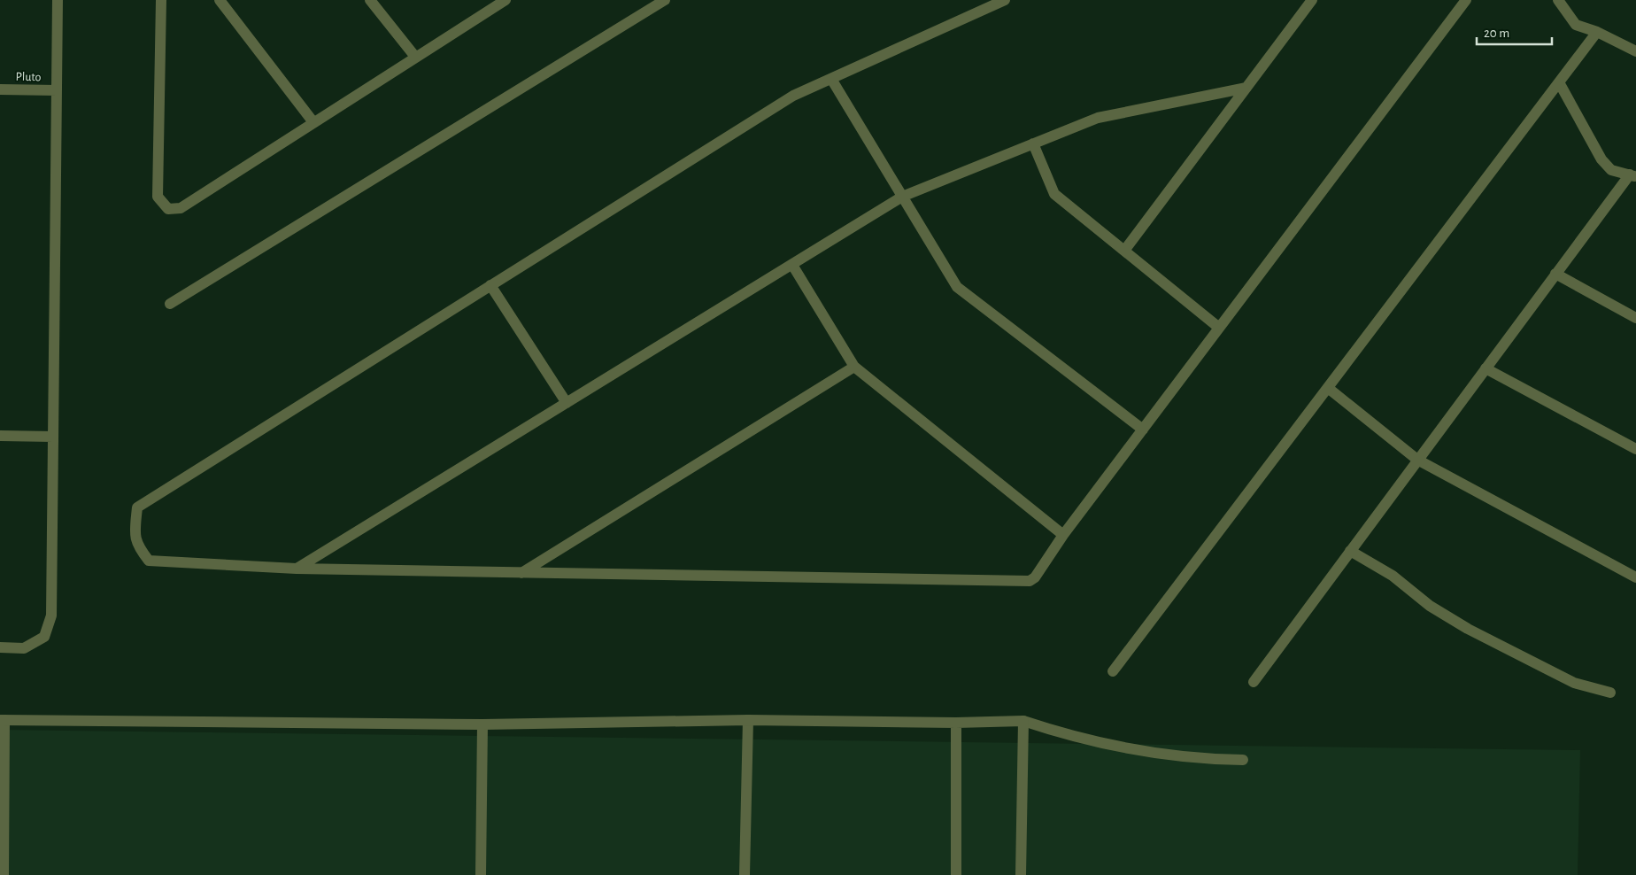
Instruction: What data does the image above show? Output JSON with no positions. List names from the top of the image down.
{
  "streets": {
    "street": ["Pluto"]
  },
  "scale_bar": "20 m"
}
